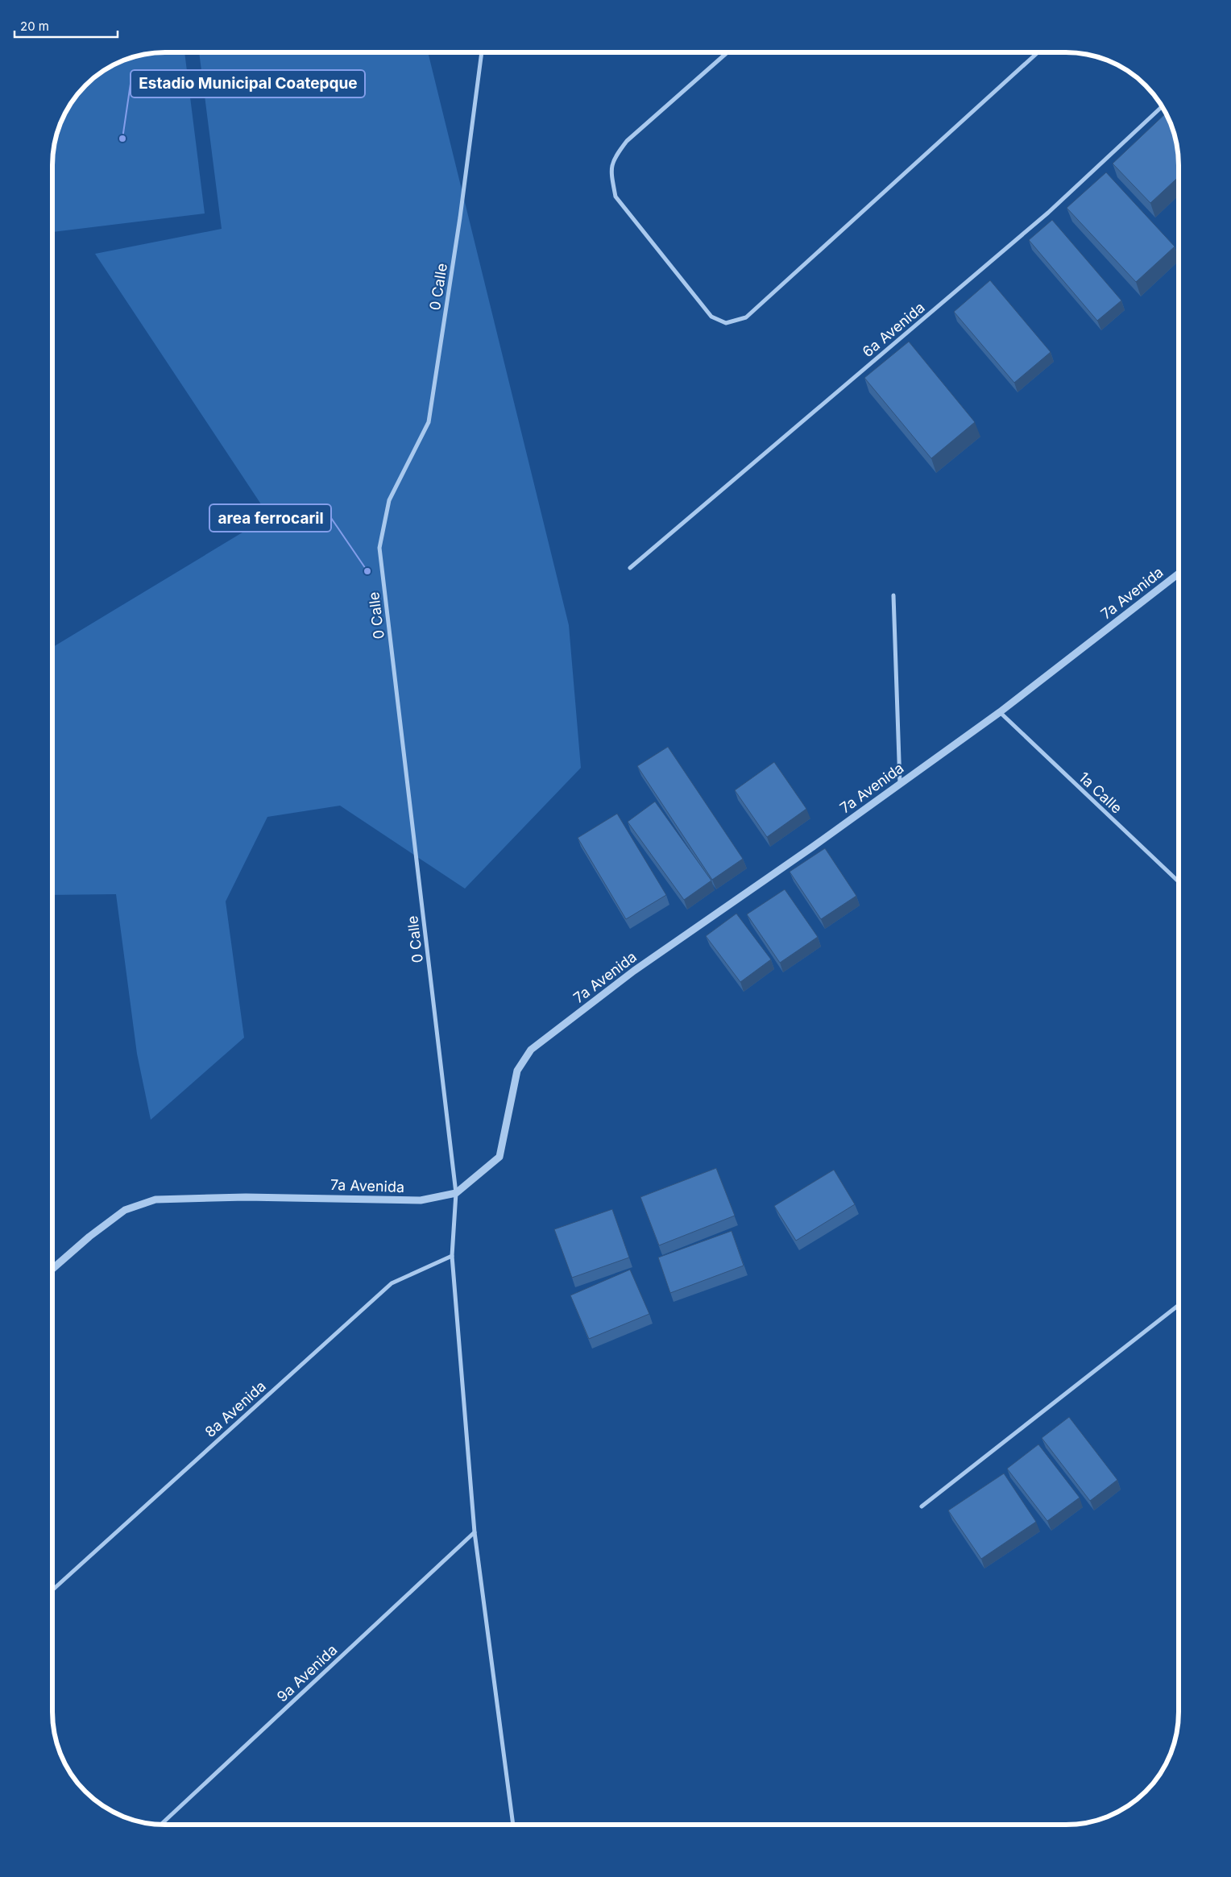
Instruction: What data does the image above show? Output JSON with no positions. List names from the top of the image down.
{
  "streets": {
    "street": [
      "0 Calle",
      "6a Avenida",
      "7a Avenida",
      "1a Calle",
      "8a Avenida",
      "9a Avenida"
    ]
  },
  "crossings": [
    ["0 Calle", "7a Avenida"],
    ["0 Calle", "8a Avenida"],
    ["0 Calle", "9a Avenida"],
    ["7a Avenida", "1a Calle"]
  ],
  "places": ["Estadio Municipal Coatepque", "area ferrocaril"],
  "scale_bar": "20 m"
}
